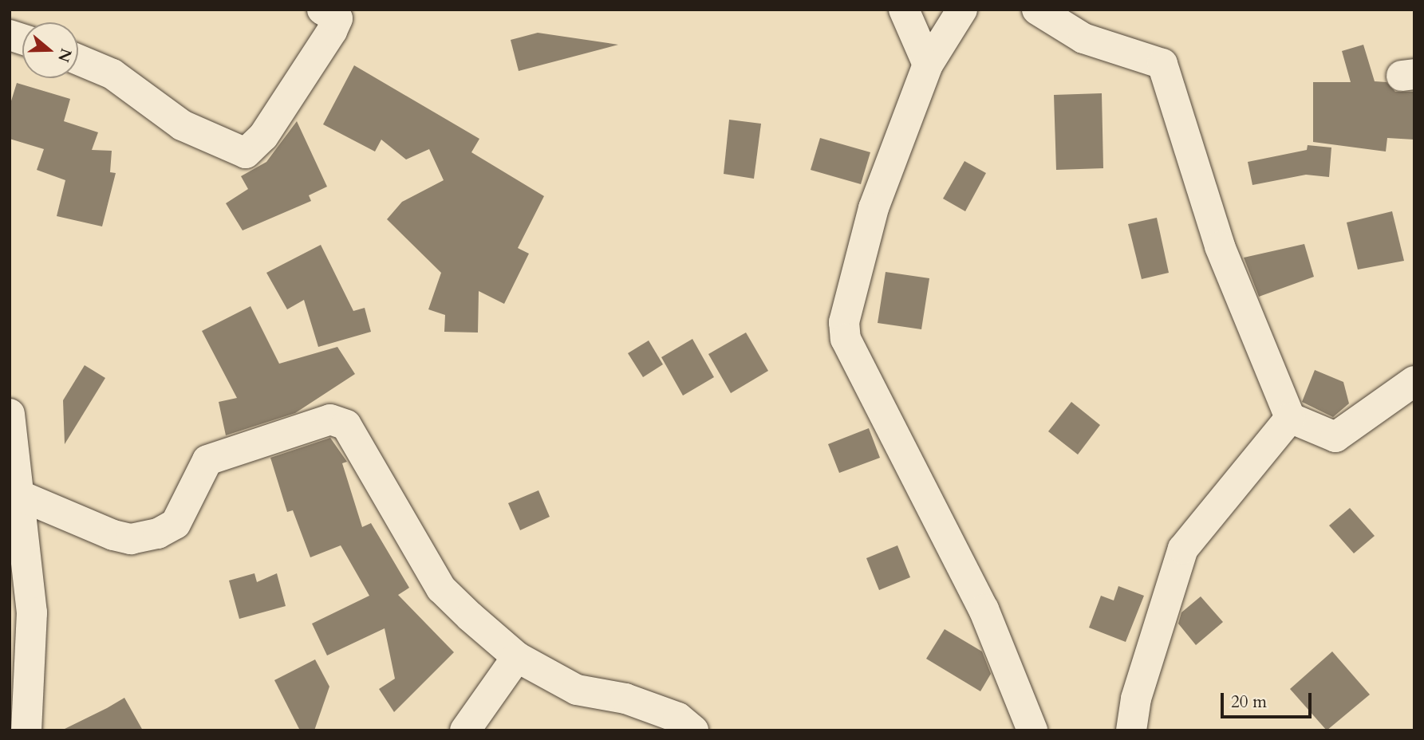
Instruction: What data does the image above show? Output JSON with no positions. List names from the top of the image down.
{
  "scale_bar": "20 m",
  "north": "right"
}
